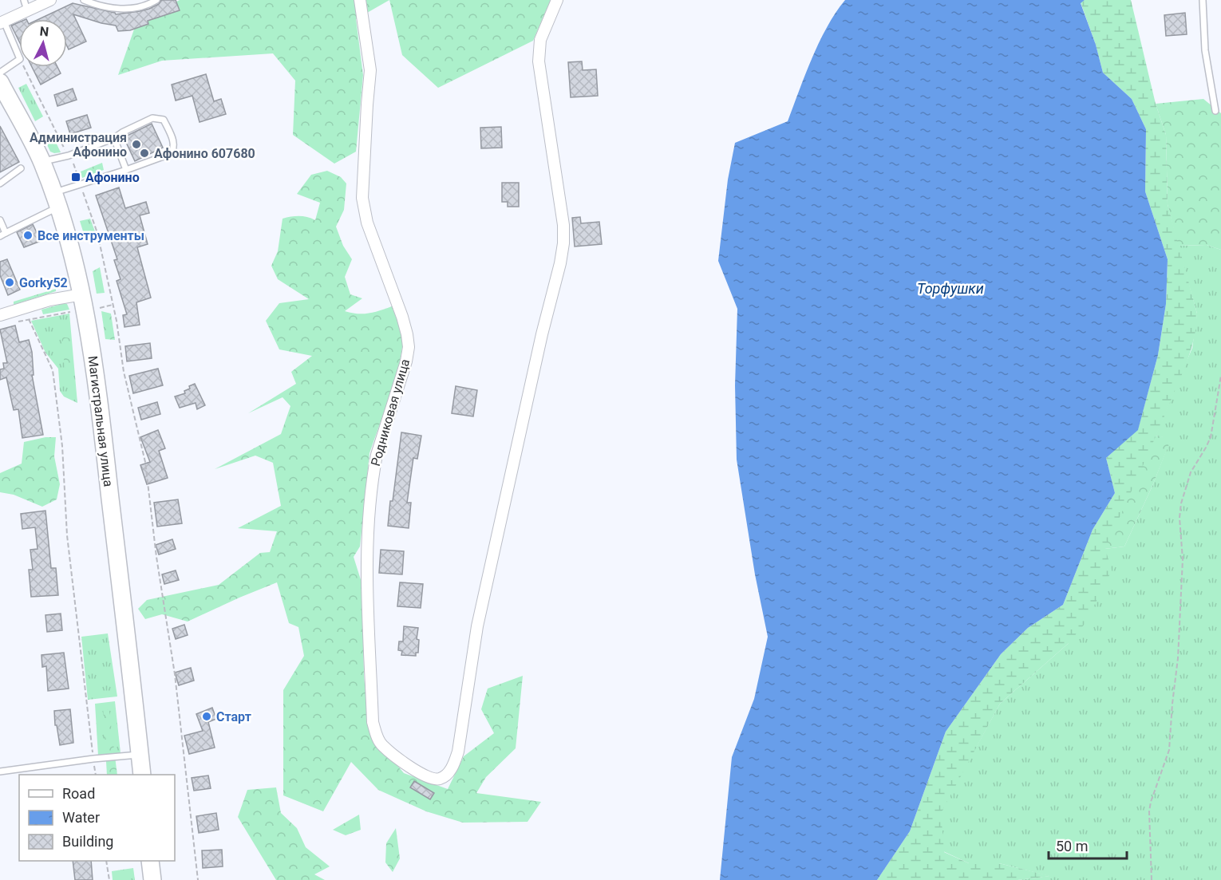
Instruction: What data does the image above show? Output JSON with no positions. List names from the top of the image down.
{
  "streets": {
    "main road": ["Магистральная улица"],
    "street": ["Родниковая улица"]
  },
  "water": ["Торфушки"],
  "places": {
    "other": [
      "Администрация Афонино",
      "Афонино 607680",
      "Все инструменты",
      "Gorky52",
      "Старт"
    ],
    "transit": ["Афонино"]
  },
  "legend": ["Road", "Water", "Building"],
  "scale_bar": "50 m",
  "north": "top"
}
